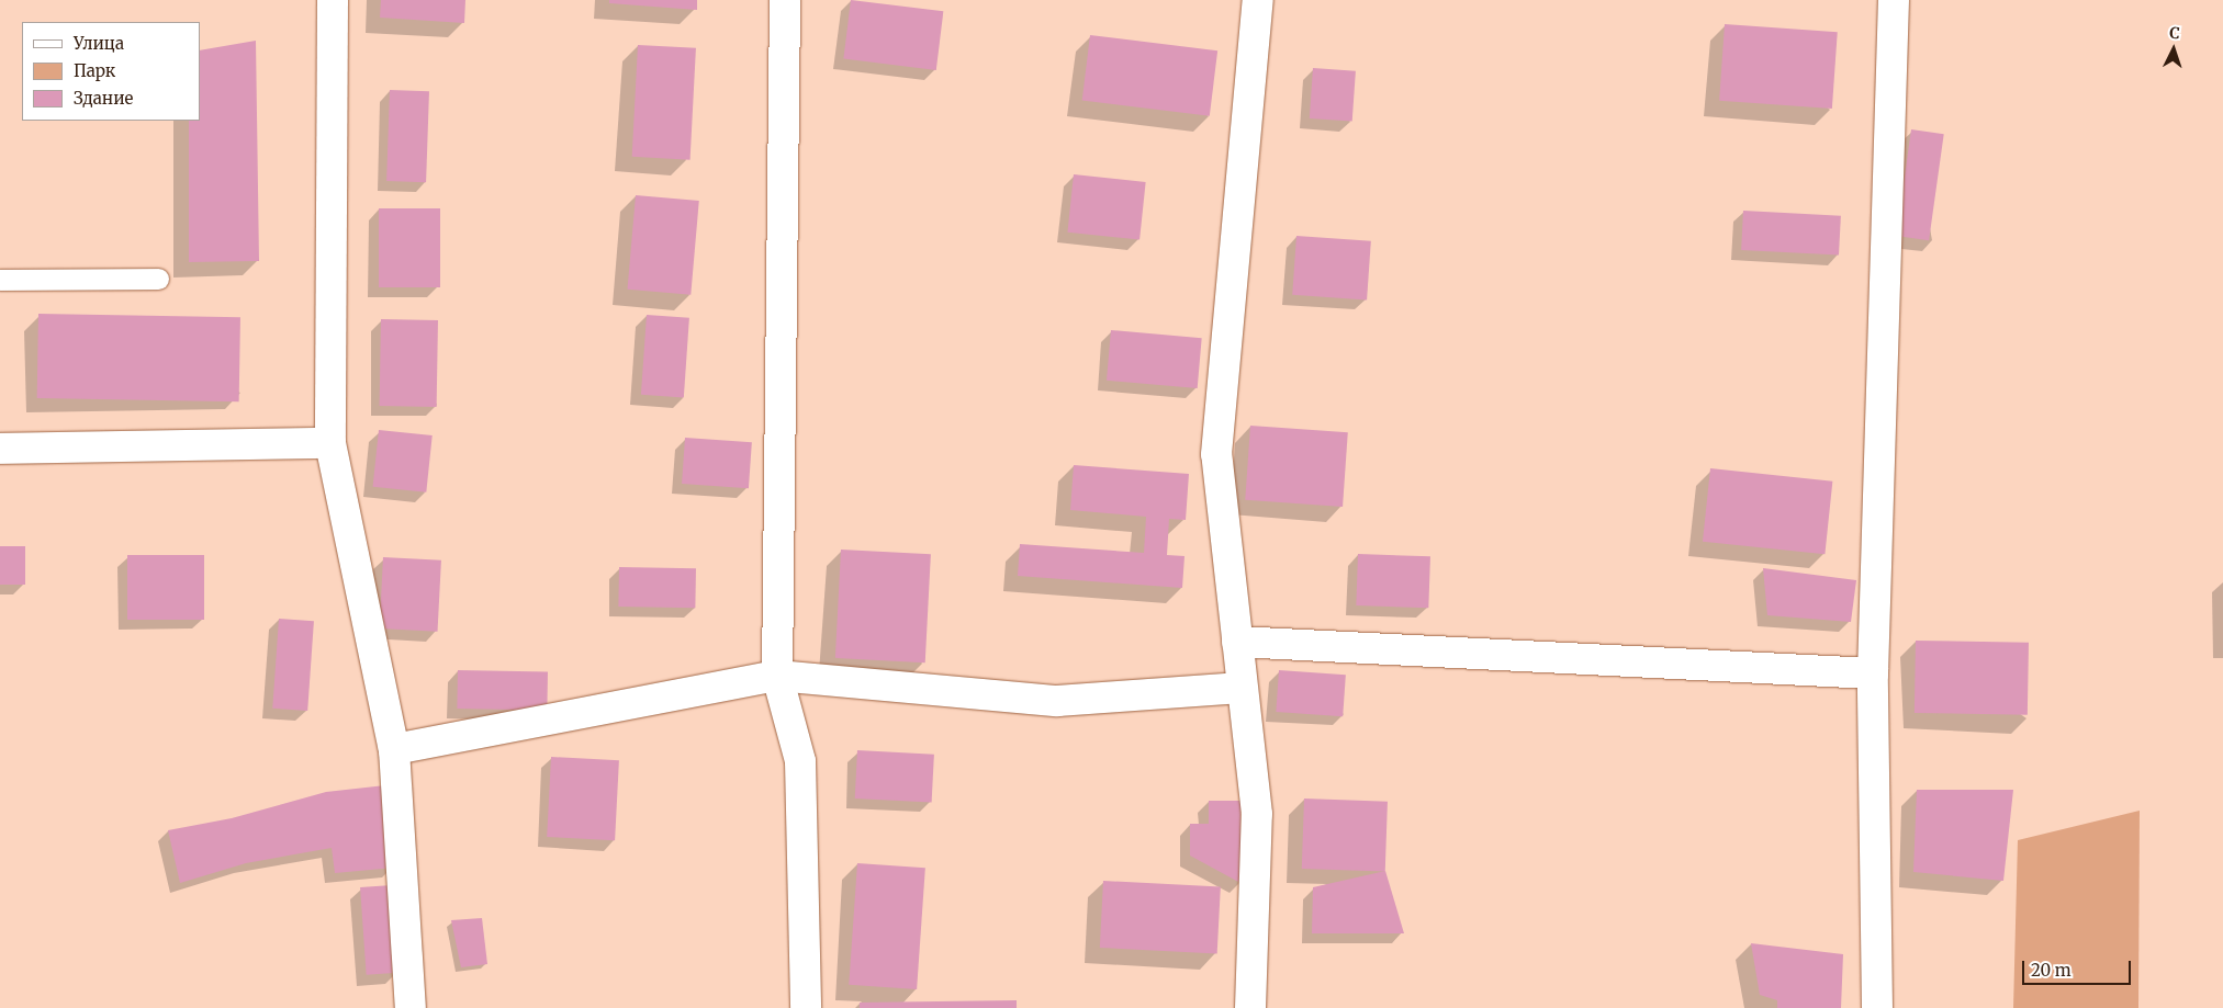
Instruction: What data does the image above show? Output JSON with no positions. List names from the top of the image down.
{
  "legend": ["Улица", "Парк", "Здание"],
  "scale_bar": "20 m",
  "north": "top"
}
